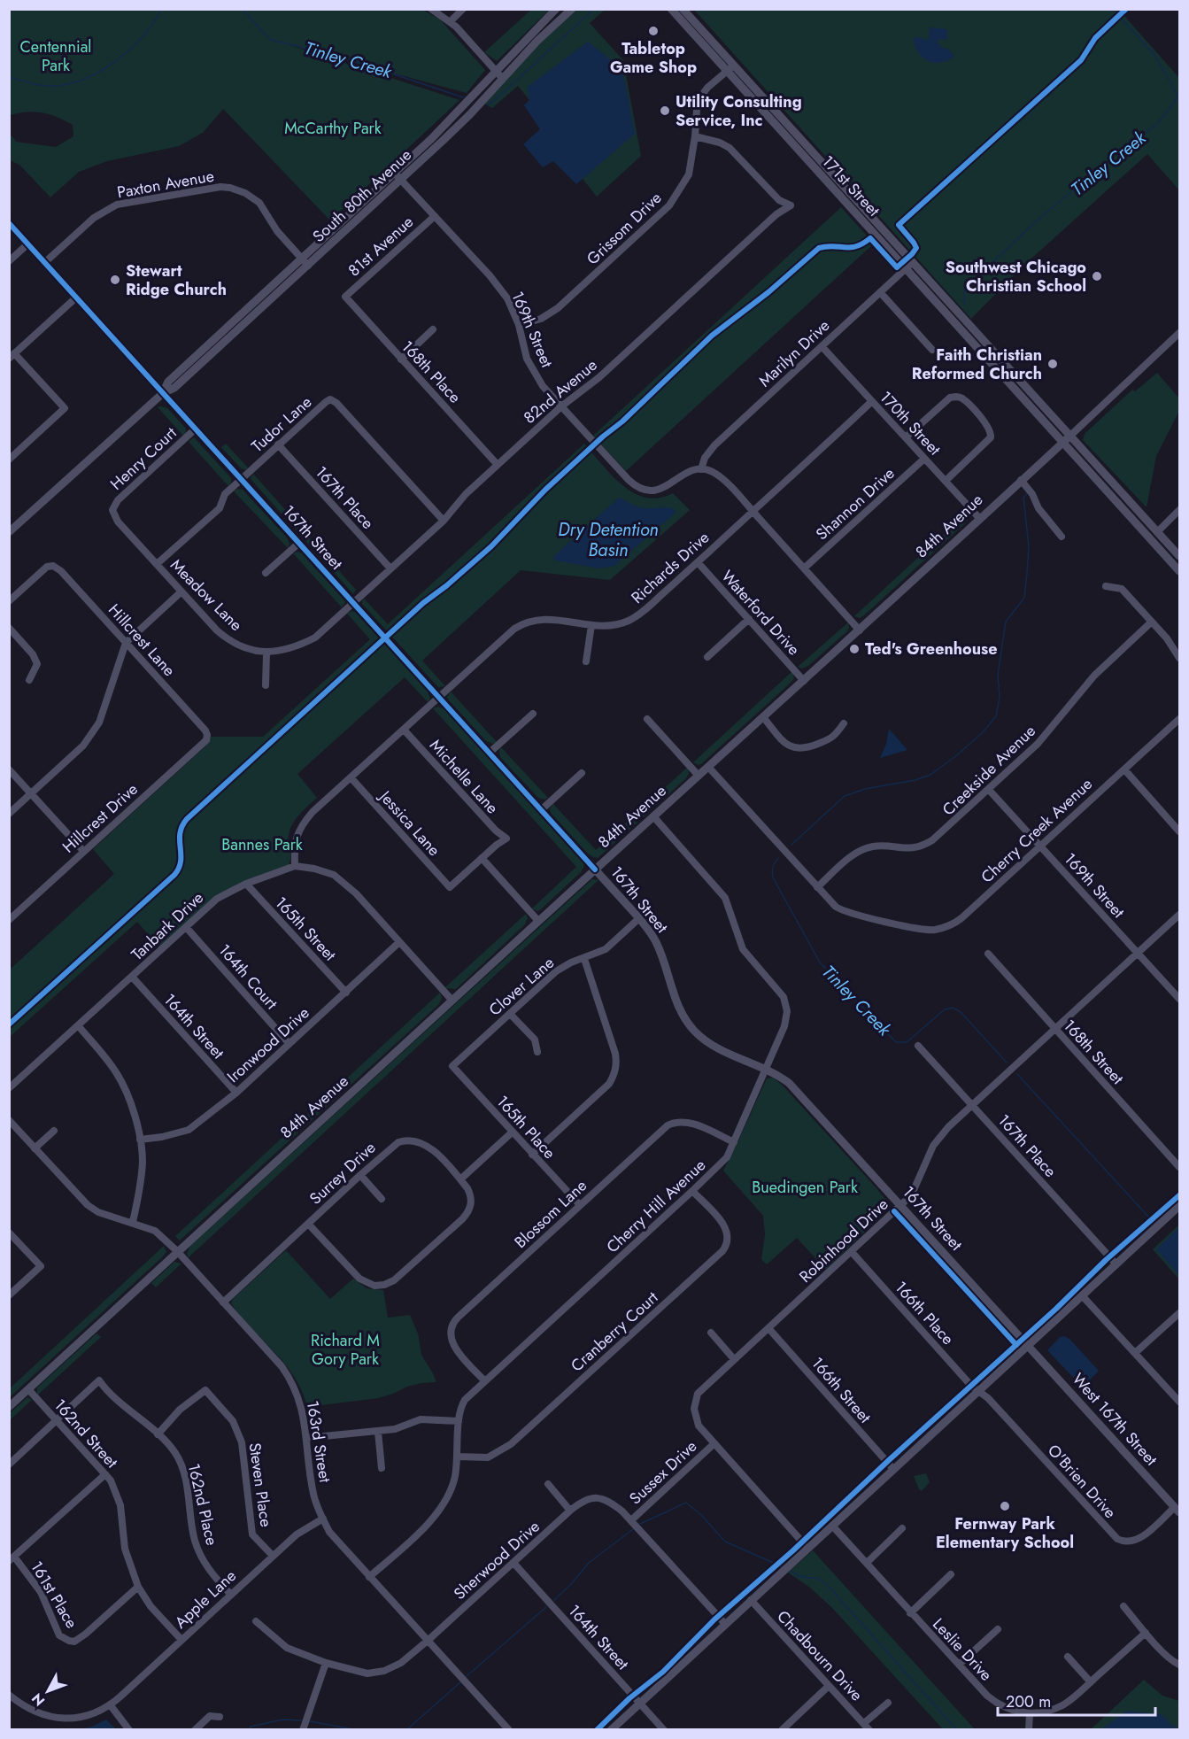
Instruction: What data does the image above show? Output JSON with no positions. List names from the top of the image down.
{
  "streets": {
    "street": [
      "Paxton Avenue",
      "171st Street",
      "South 80th Avenue",
      "Grissom Drive",
      "81st Avenue",
      "169th Street",
      "Marilyn Drive",
      "168th Place",
      "82nd Avenue",
      "170th Street",
      "Tudor Lane",
      "Henry Court",
      "167th Place",
      "Shannon Drive",
      "84th Avenue",
      "167th Street",
      "Richards Drive",
      "Meadow Lane",
      "Waterford Drive",
      "Hillcrest Lane",
      "Creekside Avenue",
      "Michelle Lane",
      "Hillcrest Drive",
      "Jessica Lane",
      "Cherry Creek Avenue",
      "Tanbark Drive",
      "165th Street",
      "164th Court",
      "Clover Lane",
      "164th Street",
      "Ironwood Drive",
      "168th Street",
      "165th Place",
      "Surrey Drive",
      "Cherry Hill Avenue",
      "Blossom Lane",
      "Robinhood Drive",
      "166th Place",
      "Cranberry Court",
      "166th Street",
      "West 167th Street",
      "162nd Street",
      "163rd Street",
      "Sussex Drive",
      "O'Brien Drive",
      "Steven Place",
      "162nd Place",
      "Sherwood Drive",
      "161st Place",
      "Apple Lane",
      "Leslie Drive",
      "Chadbourn Drive"
    ]
  },
  "crossings": [
    ["Paxton Avenue", "South 80th Avenue"],
    ["Paxton Avenue", "167th Street"],
    ["171st Street", "Grissom Drive"],
    ["171st Street", "Marilyn Drive"],
    ["171st Street", "84th Avenue"],
    ["South 80th Avenue", "169th Street"],
    ["South 80th Avenue", "167th Street"],
    ["Grissom Drive", "169th Street"],
    ["Grissom Drive", "82nd Avenue"],
    ["81st Avenue", "169th Street"],
    ["81st Avenue", "168th Place"],
    ["169th Street", "Marilyn Drive"],
    ["169th Street", "82nd Avenue"],
    ["169th Street", "Creekside Avenue"],
    ["169th Street", "Cherry Creek Avenue"],
    ["169th Street", "Robinhood Drive"],
    ["Marilyn Drive", "170th Street"],
    ["168th Place", "82nd Avenue"],
    ["82nd Avenue", "Tudor Lane"],
    ["82nd Avenue", "167th Place"],
    ["82nd Avenue", "167th Street"],
    ["82nd Avenue", "Meadow Lane"],
    ["170th Street", "Shannon Drive"],
    ["170th Street", "84th Avenue"],
    ["170th Street", "Richards Drive"],
    ["Tudor Lane", "167th Place"],
    ["Tudor Lane", "167th Street"],
    ["Tudor Lane", "Meadow Lane"],
    ["Henry Court", "167th Street"],
    ["Henry Court", "Meadow Lane"],
    ["167th Place", "Robinhood Drive"],
    ["84th Avenue", "167th Street"],
    ["84th Avenue", "Waterford Drive"],
    ["84th Avenue", "Cherry Hill Avenue"],
    ["84th Avenue", "162nd Street"],
    ["84th Avenue", "163rd Street"],
    ["167th Street", "Richards Drive"],
    ["167th Street", "Meadow Lane"],
    ["167th Street", "Clover Lane"],
    ["167th Street", "Cherry Hill Avenue"],
    ["167th Street", "Robinhood Drive"],
    ["167th Street", "West 167th Street"],
    ["Richards Drive", "Waterford Drive"],
    ["Richards Drive", "Michelle Lane"],
    ["Richards Drive", "Jessica Lane"],
    ["Richards Drive", "Tanbark Drive"],
    ["Hillcrest Lane", "Hillcrest Drive"],
    ["Creekside Avenue", "Cherry Creek Avenue"],
    ["Michelle Lane", "Jessica Lane"],
    ["Tanbark Drive", "165th Street"],
    ["Tanbark Drive", "164th Court"],
    ["Tanbark Drive", "164th Street"],
    ["165th Street", "Ironwood Drive"],
    ["164th Court", "Ironwood Drive"],
    ["Clover Lane", "165th Place"],
    ["164th Street", "Ironwood Drive"],
    ["164th Street", "Sherwood Drive"],
    ["168th Street", "Robinhood Drive"],
    ["165th Place", "Blossom Lane"],
    ["Surrey Drive", "163rd Street"],
    ["Cherry Hill Avenue", "Blossom Lane"],
    ["Cherry Hill Avenue", "Cranberry Court"],
    ["Cherry Hill Avenue", "163rd Street"],
    ["Robinhood Drive", "166th Place"],
    ["Robinhood Drive", "166th Street"],
    ["Robinhood Drive", "Sussex Drive"],
    ["166th Place", "O'Brien Drive"],
    ["West 167th Street", "O'Brien Drive"],
    ["162nd Street", "162nd Place"],
    ["162nd Street", "161st Place"],
    ["162nd Street", "Apple Lane"],
    ["163rd Street", "Sherwood Drive"],
    ["163rd Street", "Apple Lane"],
    ["Sussex Drive", "Sherwood Drive"],
    ["Steven Place", "162nd Place"],
    ["Steven Place", "Apple Lane"],
    ["162nd Place", "Apple Lane"]
  ],
  "water": ["Tinley Creek", "Dry Detention Basin"],
  "parks": [
    "Centennial Park",
    "McCarthy Park",
    "Bannes Park",
    "Buedingen Park",
    "Richard M Gory Park"
  ],
  "places": [
    "Tabletop Game Shop",
    "Utility Consulting Service, Inc",
    "Southwest Chicago Christian School",
    "Stewart Ridge Church",
    "Faith Christian Reformed Church",
    "Ted's Greenhouse",
    "Fernway Park Elementary School"
  ],
  "scale_bar": "200 m",
  "north": "bottom left"
}
